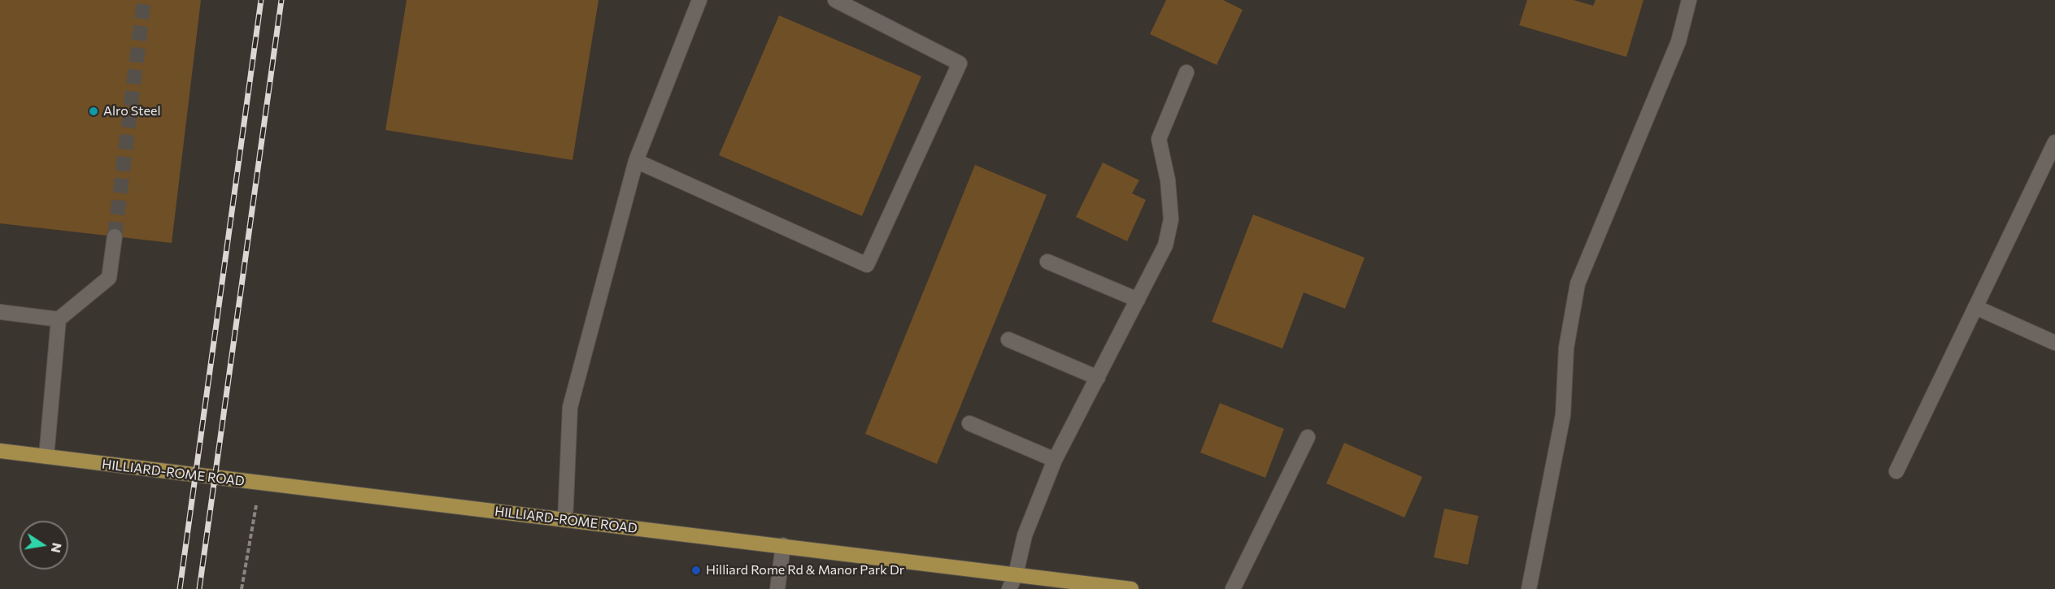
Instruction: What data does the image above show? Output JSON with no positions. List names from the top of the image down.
{
  "streets": {
    "main road": ["HILLIARD-ROME ROAD"]
  },
  "places": ["Alro Steel", "Hilliard Rome Rd & Manor Park Dr"],
  "north": "right"
}
